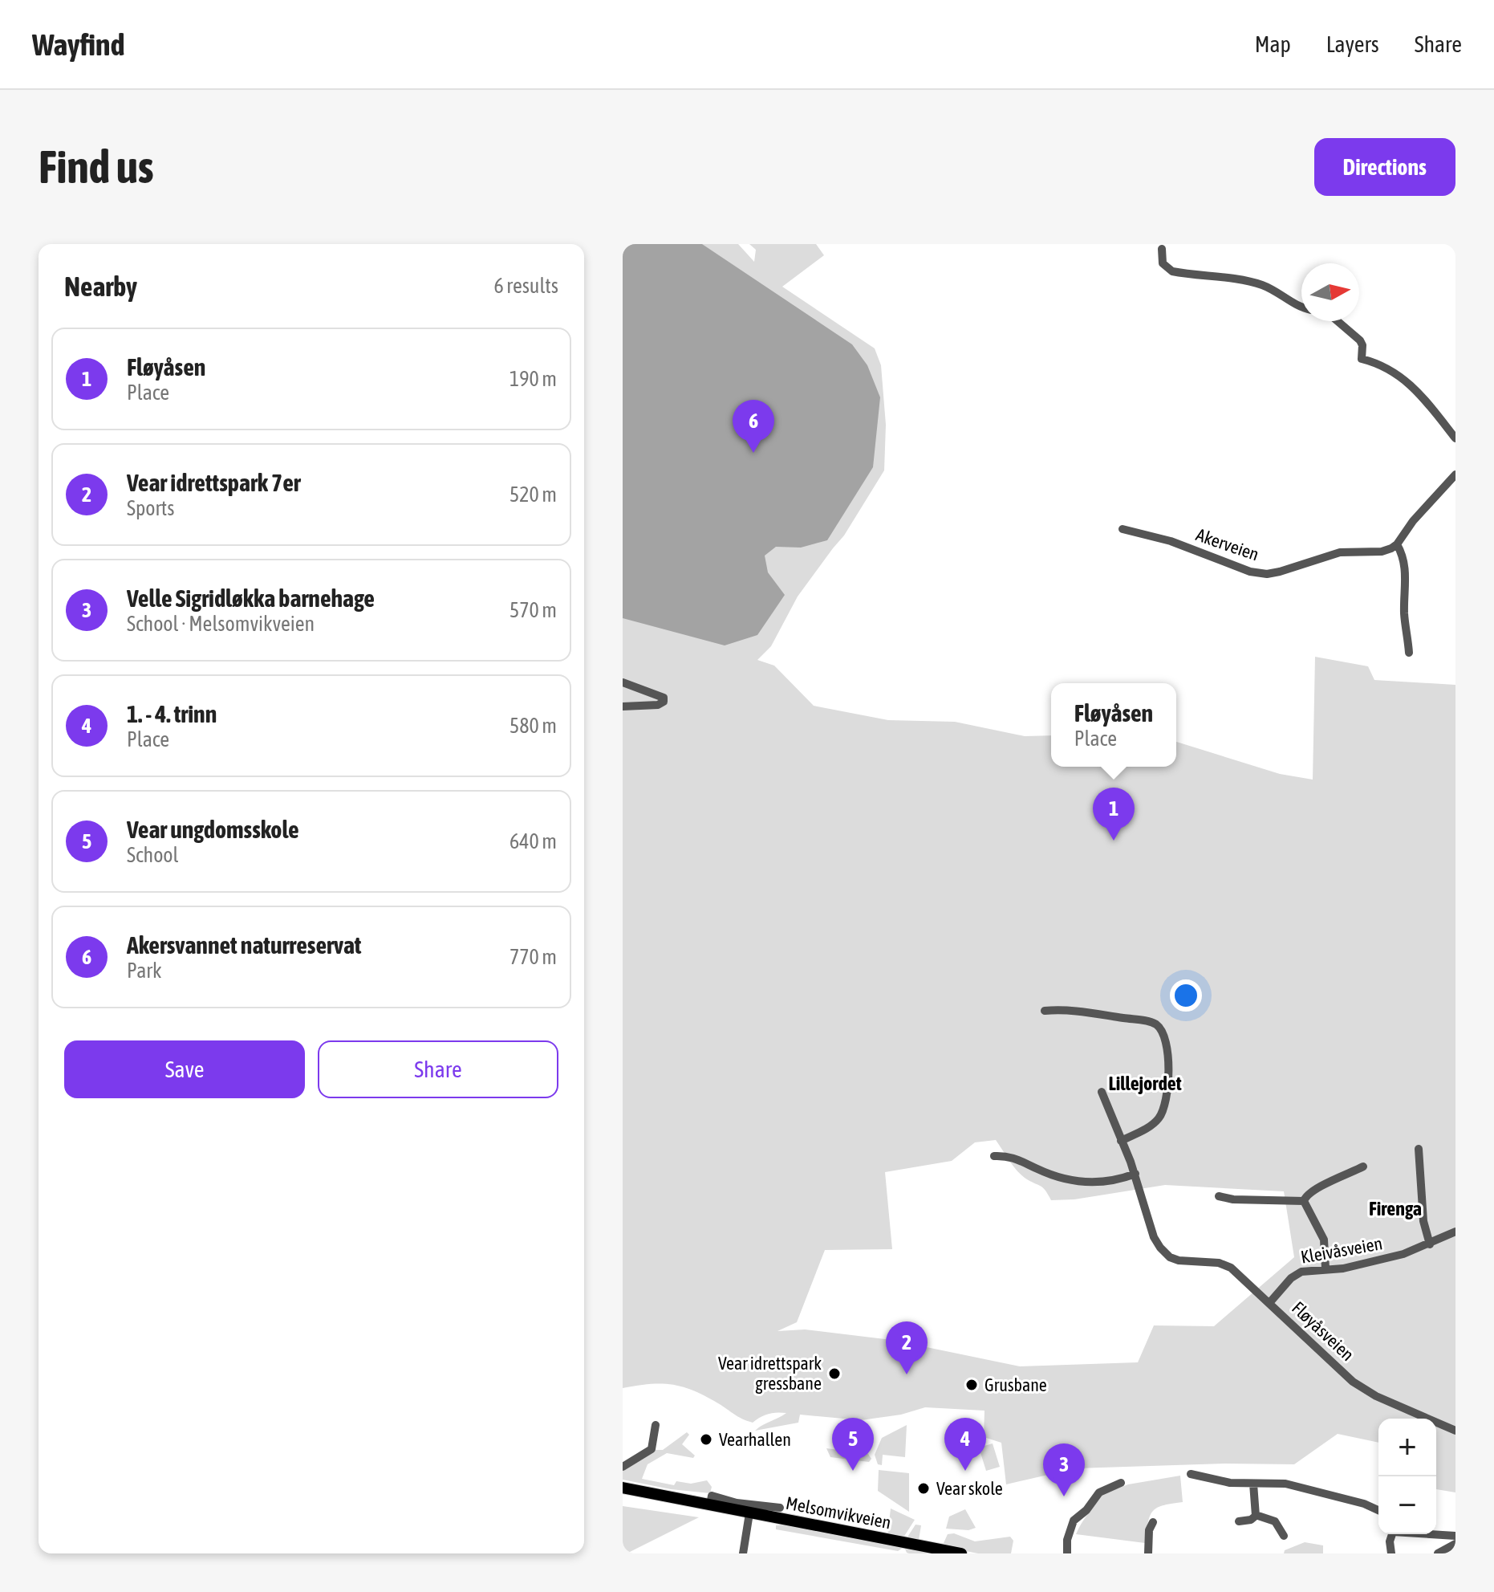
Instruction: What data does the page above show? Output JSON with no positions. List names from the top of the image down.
{
  "streets": {
    "main road": ["Melsomvikveien"],
    "street": ["Akerveien", "Kleivåsveien", "Fløyåsveien"]
  },
  "crossings": [
    ["Kleivåsveien", "Fløyåsveien"]
  ],
  "districts": ["Lillejordet", "Firenga"],
  "places": [
    "Vear idrettspark gressbane",
    "Grusbane",
    "Vearhallen",
    "Vear skole"
  ],
  "north": "right",
  "page": {
    "header": "Wayfind",
    "nav": ["Map", "Layers", "Share"],
    "buttons": [
      "Directions",
      ["Save", "Share"]
    ],
    "title": "Find us",
    "heading": ["Nearby", "6 results"],
    "list": [
      {
        "mark": "1",
        "name": "Fløyåsen",
        "note": "Place",
        "value": "190 m"
      },
      {
        "mark": "2",
        "name": "Vear idrettspark 7er",
        "note": "Sports",
        "value": "520 m"
      },
      {
        "mark": "3",
        "name": "Velle Sigridløkka barnehage",
        "note": "School · Melsomvikveien",
        "value": "570 m"
      },
      {
        "mark": "4",
        "name": "1. - 4. trinn",
        "note": "Place",
        "value": "580 m"
      },
      {
        "mark": "5",
        "name": "Vear ungdomsskole",
        "note": "School",
        "value": "640 m"
      },
      {
        "mark": "6",
        "name": "Akersvannet naturreservat",
        "note": "Park",
        "value": "770 m"
      }
    ],
    "pins": [
      "6",
      "1",
      "2",
      "4",
      "5",
      "3"
    ],
    "popup": ["Fløyåsen", "Place"],
    "map_buttons": ["+", "−"]
  }
}
